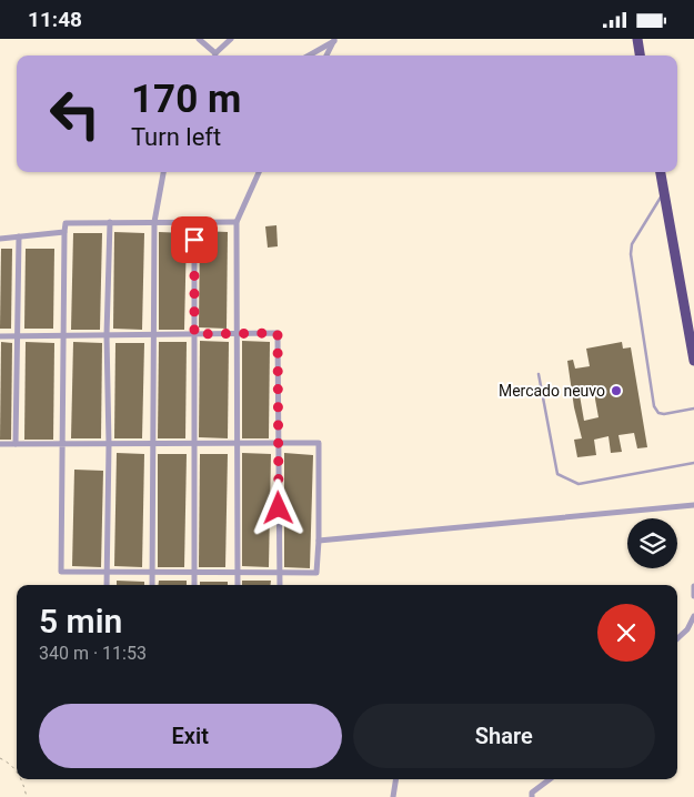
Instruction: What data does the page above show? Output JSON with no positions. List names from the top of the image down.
{
  "places": ["Mercado neuvo"],
  "page": {
    "status": "11:48",
    "turn": ["170 m", "Turn left"],
    "heading": ["5 min", "340 m · 11:53"],
    "buttons": ["Exit", "Share"]
  }
}
